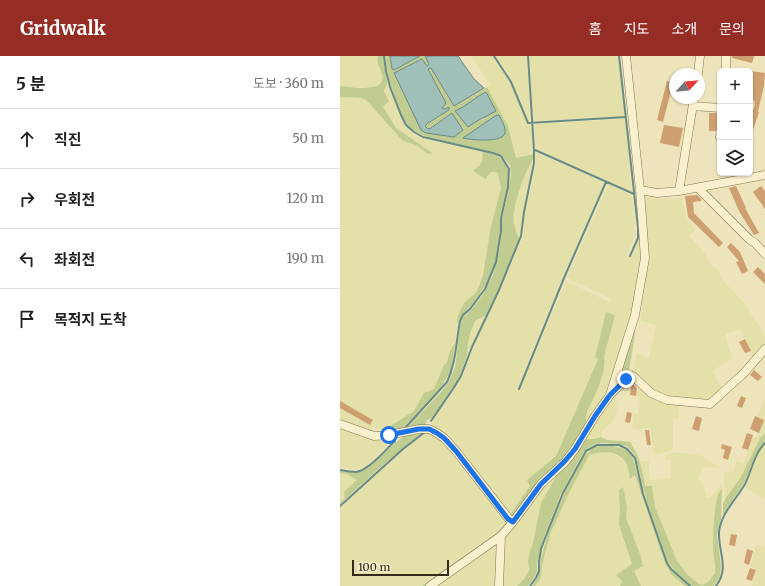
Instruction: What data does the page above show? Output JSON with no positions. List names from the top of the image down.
{
  "scale_bar": "100 m",
  "north": "top right",
  "page": {
    "header": "Gridwalk",
    "nav": [
      "홈",
      "지도",
      "소개",
      "문의"
    ],
    "heading": ["5 분", "도보 · 360 m"],
    "map_buttons": ["+", "−"],
    "list": [
      ["직진", "50 m"],
      ["우회전", "120 m"],
      ["좌회전", "190 m"],
      "목적지 도착"
    ],
    "scale": "100 m"
  }
}
